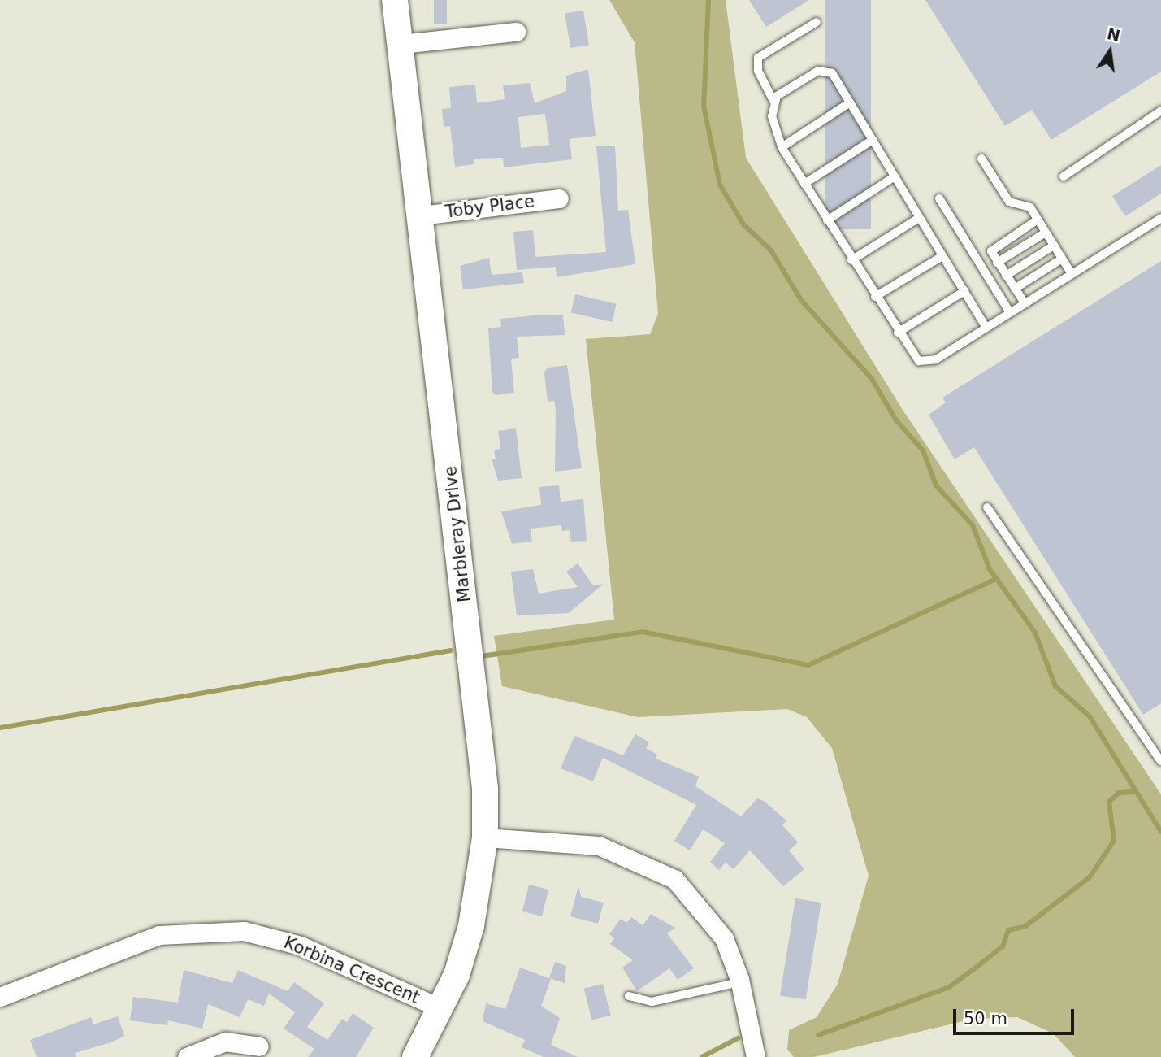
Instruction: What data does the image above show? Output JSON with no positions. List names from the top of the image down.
{
  "streets": {
    "street": ["Toby Place", "Marbleray Drive", "Korbina Crescent"]
  },
  "crossings": [
    ["Toby Place", "Marbleray Drive"],
    ["Marbleray Drive", "Korbina Crescent"]
  ],
  "scale_bar": "50 m",
  "north": "top"
}
